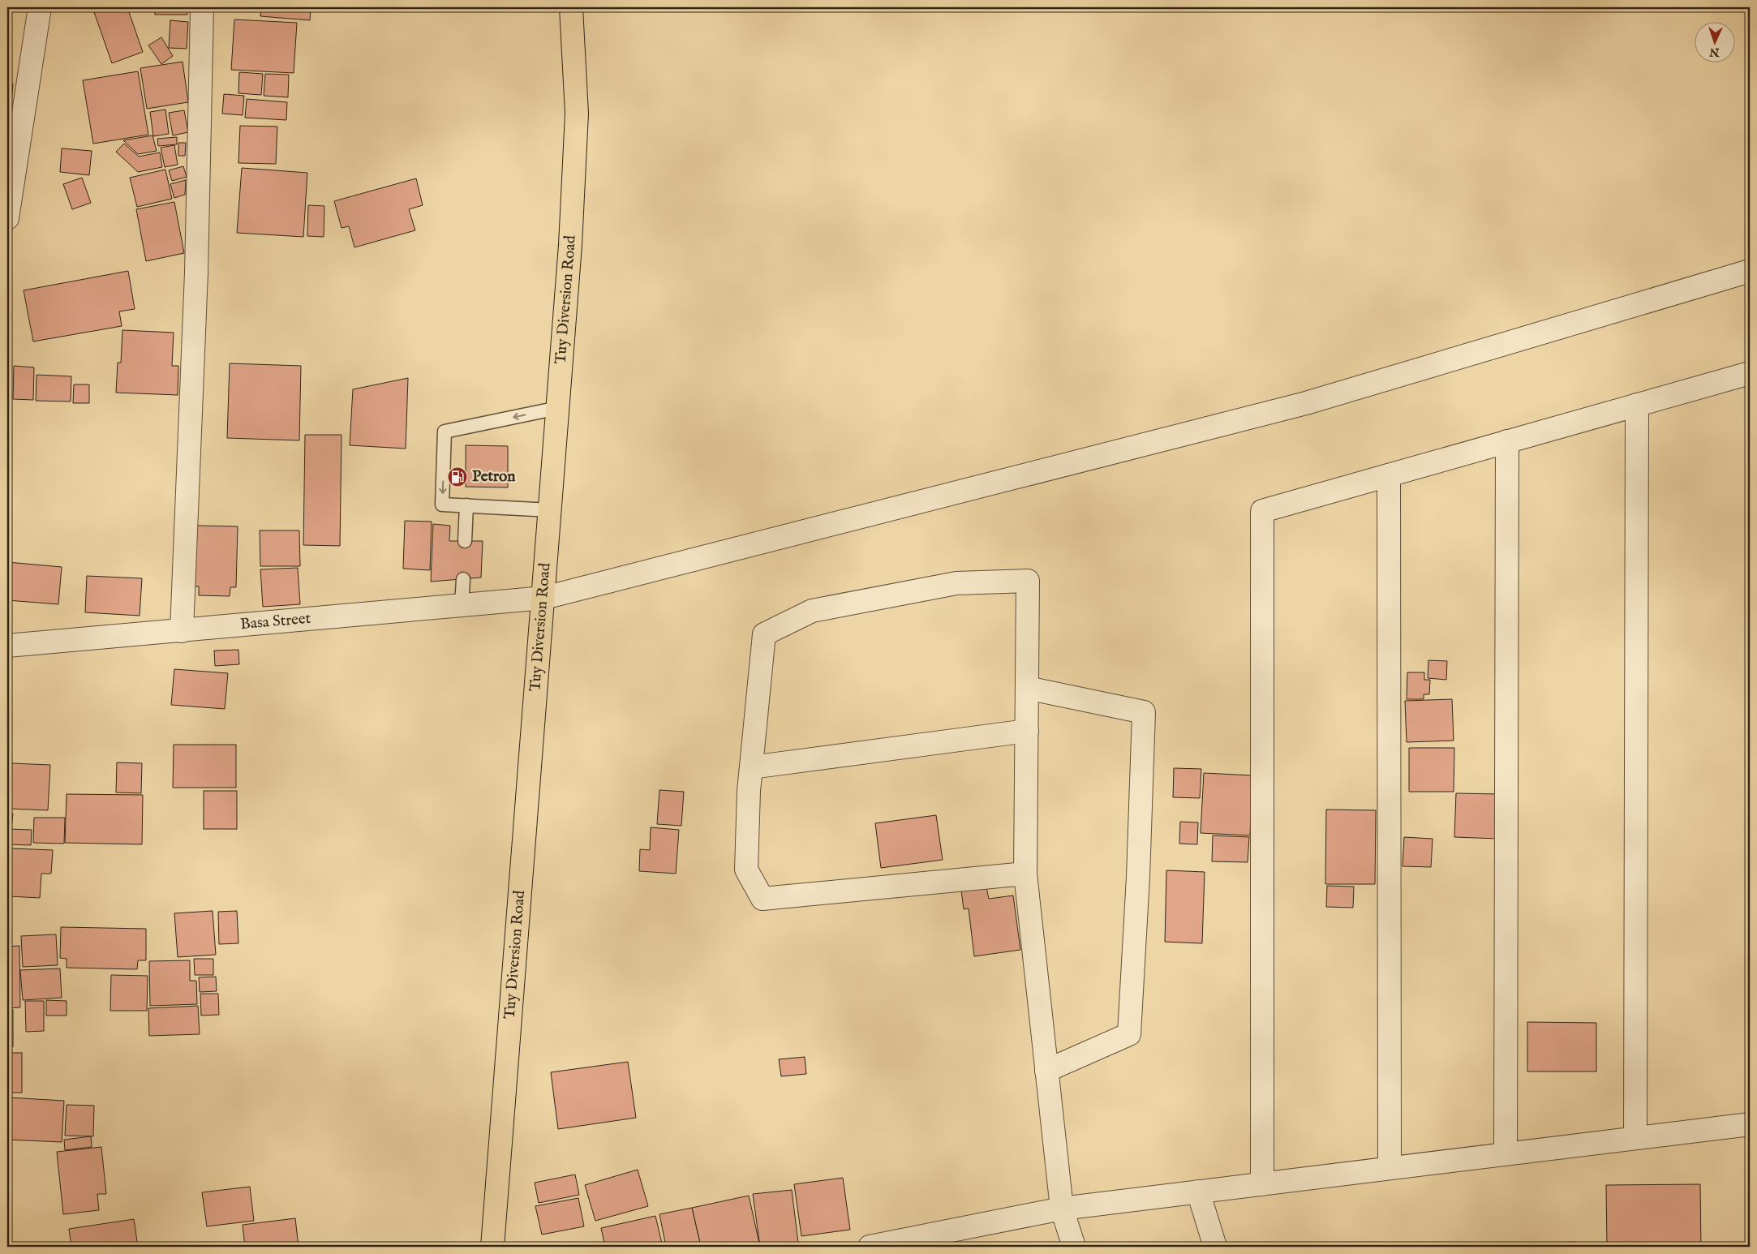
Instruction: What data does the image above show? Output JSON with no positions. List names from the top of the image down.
{
  "streets": {
    "main road": ["Tuy Diversion Road"],
    "street": ["Basa Street"]
  },
  "crossings": [
    ["Tuy Diversion Road", "Basa Street"]
  ],
  "places": {
    "fuel station": ["Petron"]
  },
  "north": "bottom"
}
